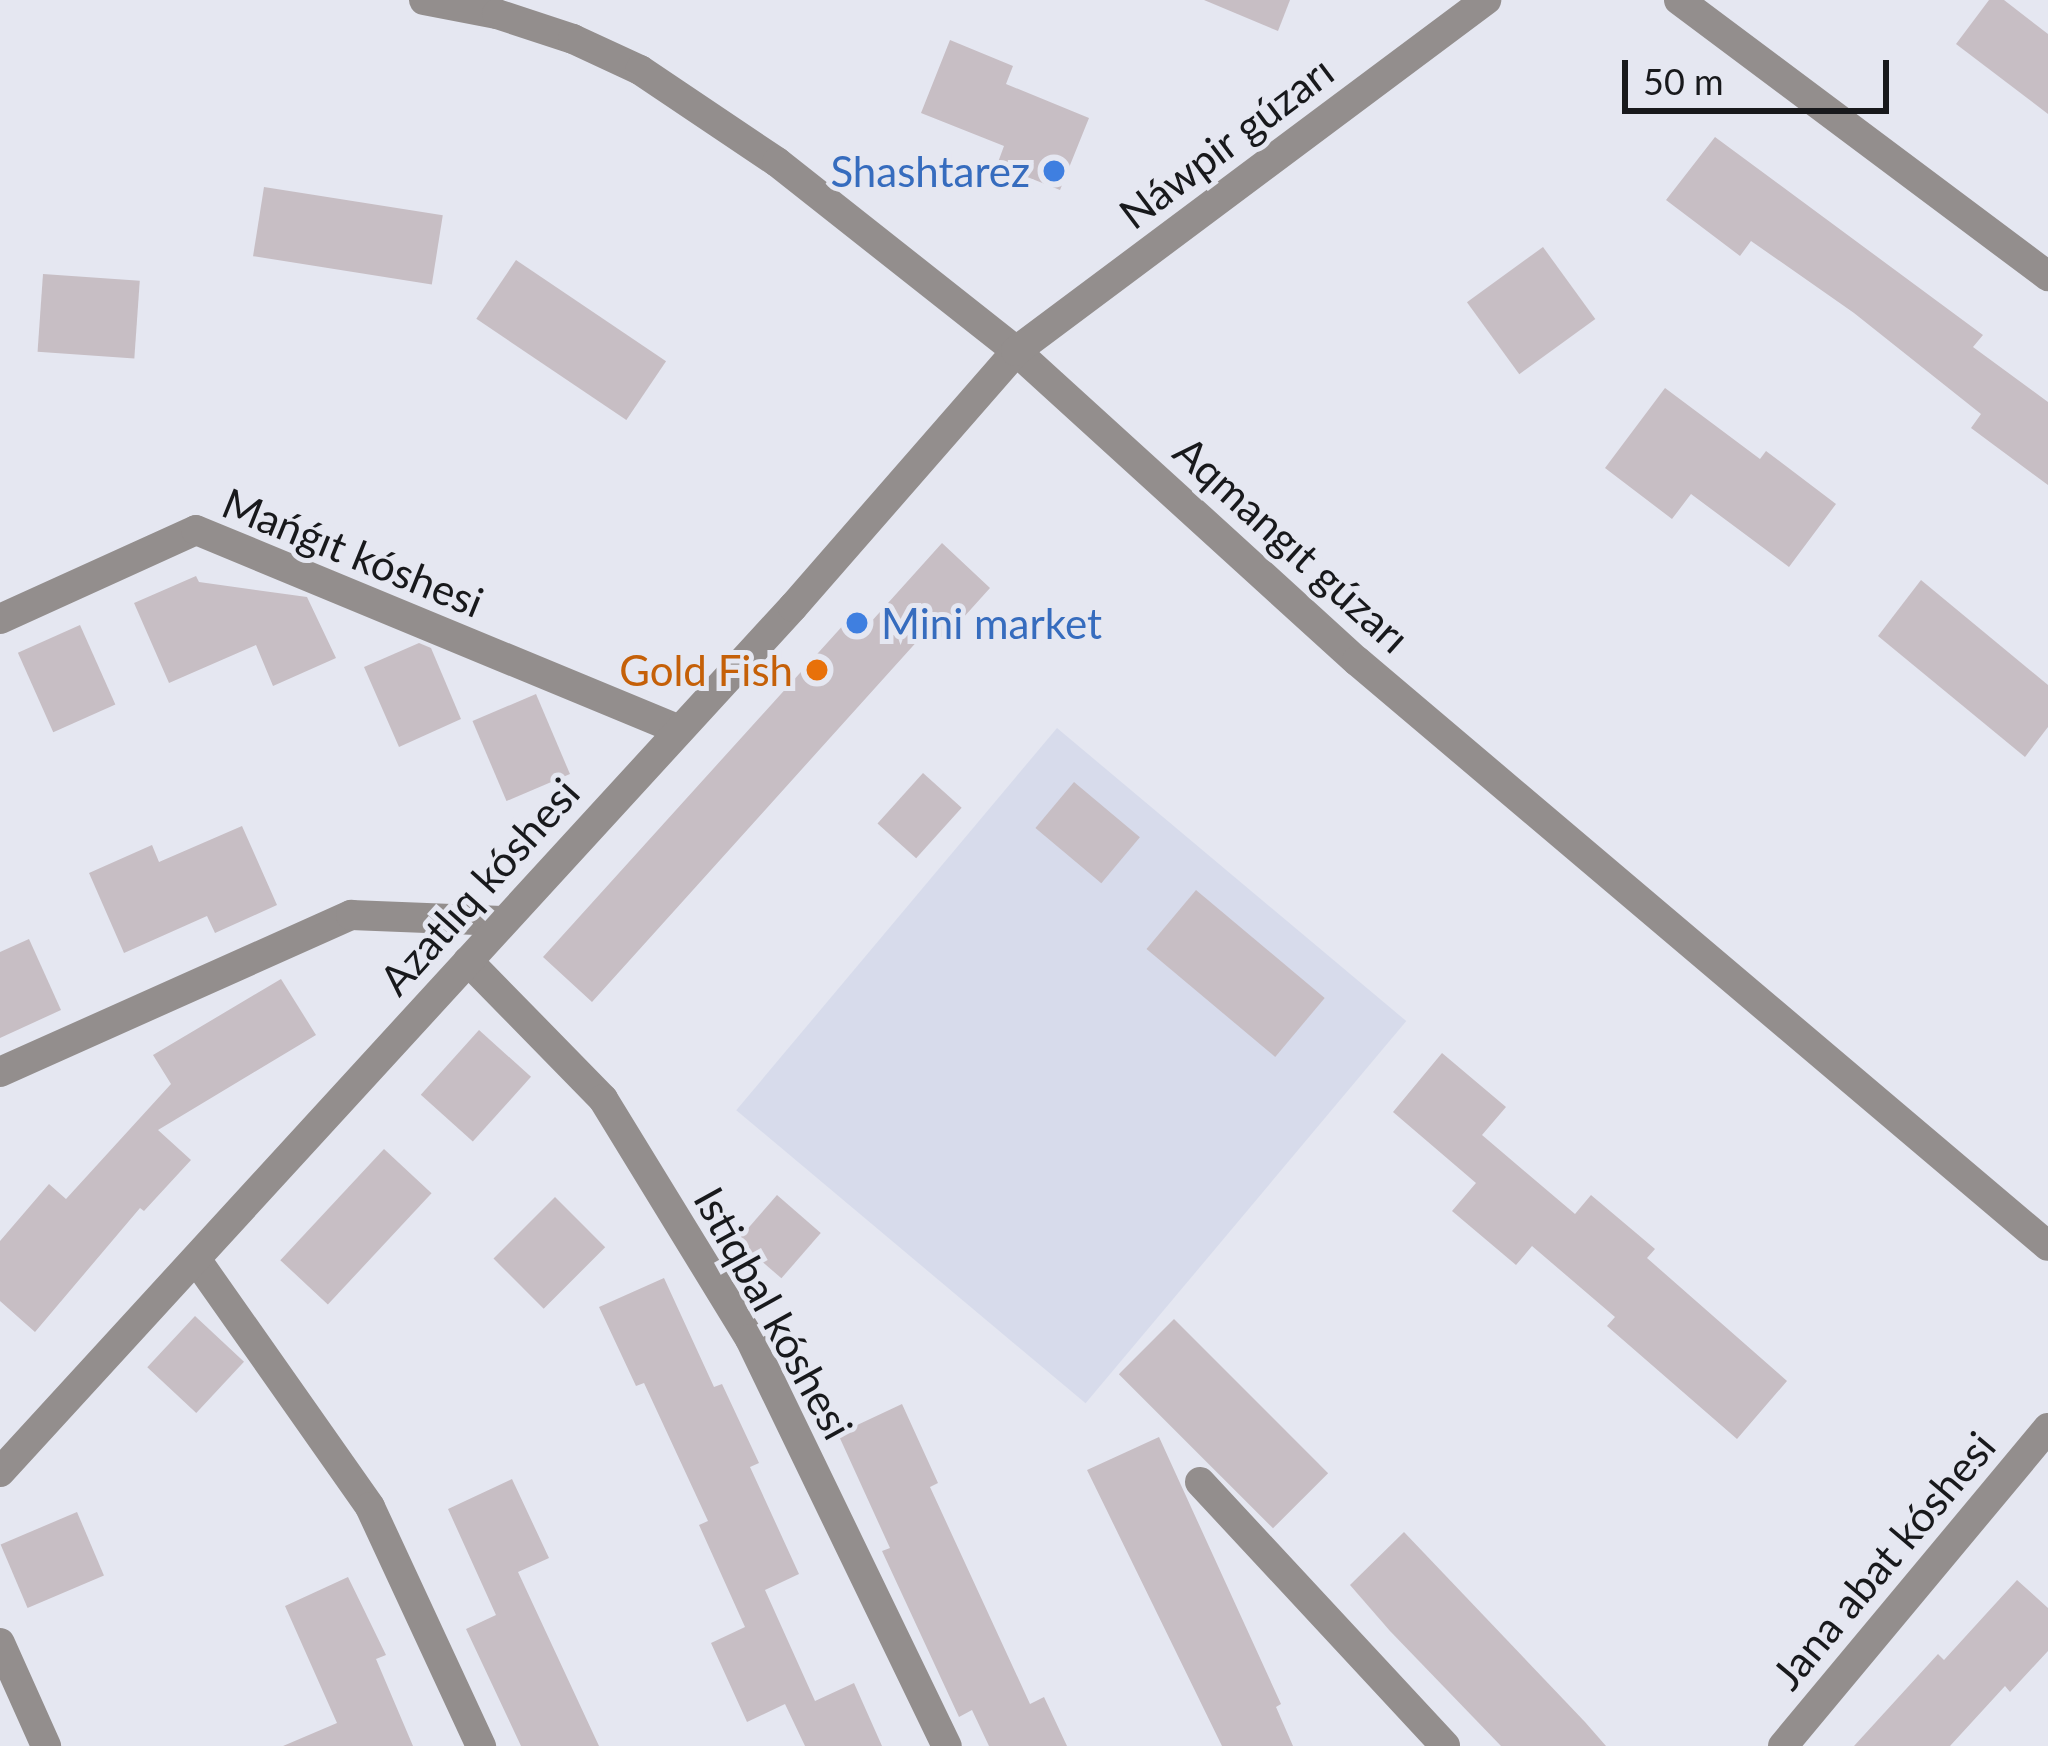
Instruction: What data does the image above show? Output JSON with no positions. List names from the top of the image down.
{
  "streets": {
    "street": [
      "Náwpir gúzarı",
      "Aqmangıt gúzarı",
      "Mańǵıt kóshesi",
      "Azatlıq kóshesi",
      "Istiqbal kóshesi",
      "Jana abat kóshesi"
    ]
  },
  "crossings": [
    ["Náwpir gúzarı", "Aqmangıt gúzarı"],
    ["Náwpir gúzarı", "Azatlıq kóshesi"],
    ["Aqmangıt gúzarı", "Azatlıq kóshesi"],
    ["Mańǵıt kóshesi", "Azatlıq kóshesi"],
    ["Azatlıq kóshesi", "Istiqbal kóshesi"]
  ],
  "places": ["Shashtarez", "Mini market", "Gold Fish"],
  "scale_bar": "50 m"
}
